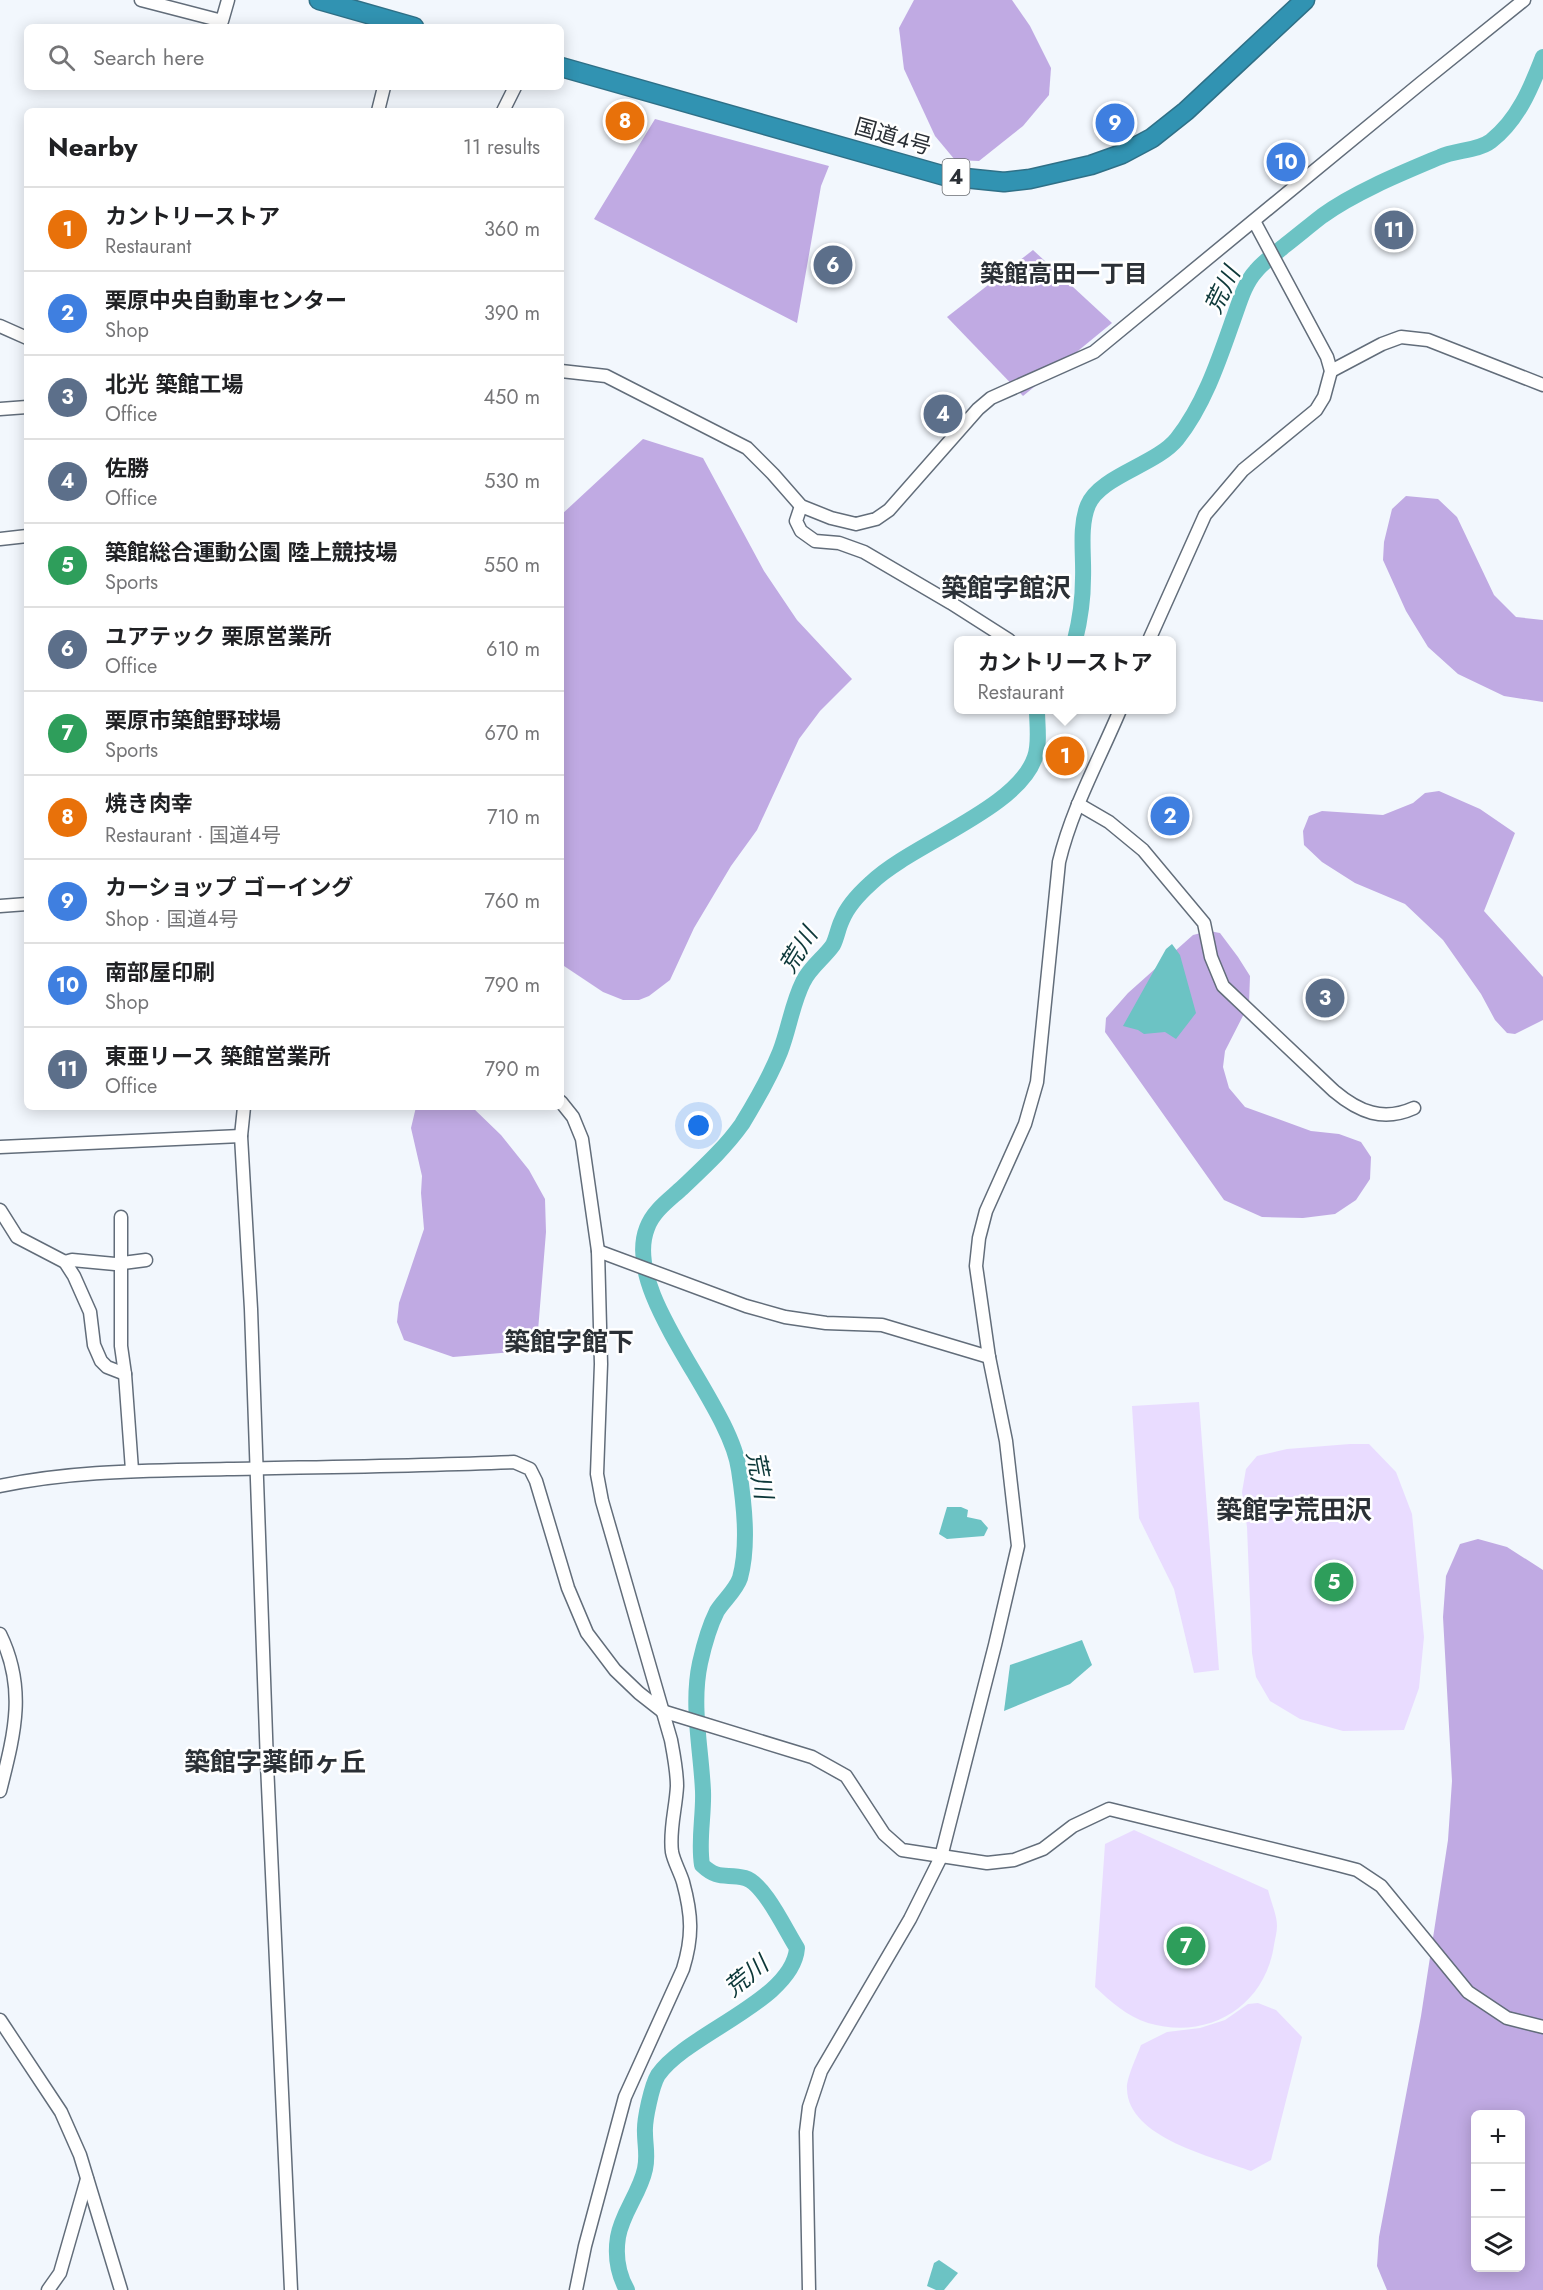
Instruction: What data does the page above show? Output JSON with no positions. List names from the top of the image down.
{
  "streets": {
    "highway": ["国道4号", "4"]
  },
  "districts": [
    "築館高田一丁目",
    "築館字館沢",
    "築館字館下",
    "築館字荒田沢",
    "築館字薬師ヶ丘"
  ],
  "water": ["荒川"],
  "page": {
    "search": "Search here",
    "pins": [
      "8",
      "9",
      "10",
      "11",
      "6",
      "4",
      "1",
      "2",
      "3",
      "5",
      "7"
    ],
    "heading": ["Nearby", "11 results"],
    "list": [
      {
        "mark": "1",
        "name": "カントリーストア",
        "note": "Restaurant",
        "value": "360 m"
      },
      {
        "mark": "2",
        "name": "栗原中央自動車センター",
        "note": "Shop",
        "value": "390 m"
      },
      {
        "mark": "3",
        "name": "北光 築館工場",
        "note": "Office",
        "value": "450 m"
      },
      {
        "mark": "4",
        "name": "佐勝",
        "note": "Office",
        "value": "530 m"
      },
      {
        "mark": "5",
        "name": "築館総合運動公園 陸上競技場",
        "note": "Sports",
        "value": "550 m"
      },
      {
        "mark": "6",
        "name": "ユアテック 栗原営業所",
        "note": "Office",
        "value": "610 m"
      },
      {
        "mark": "7",
        "name": "栗原市築館野球場",
        "note": "Sports",
        "value": "670 m"
      },
      {
        "mark": "8",
        "name": "焼き肉幸",
        "note": "Restaurant · 国道4号",
        "value": "710 m"
      },
      {
        "mark": "9",
        "name": "カーショップ ゴーイング",
        "note": "Shop · 国道4号",
        "value": "760 m"
      },
      {
        "mark": "10",
        "name": "南部屋印刷",
        "note": "Shop",
        "value": "790 m"
      },
      {
        "mark": "11",
        "name": "東亜リース 築館営業所",
        "note": "Office",
        "value": "790 m"
      }
    ],
    "popup": ["カントリーストア", "Restaurant"],
    "map_buttons": ["+", "−"]
  }
}
